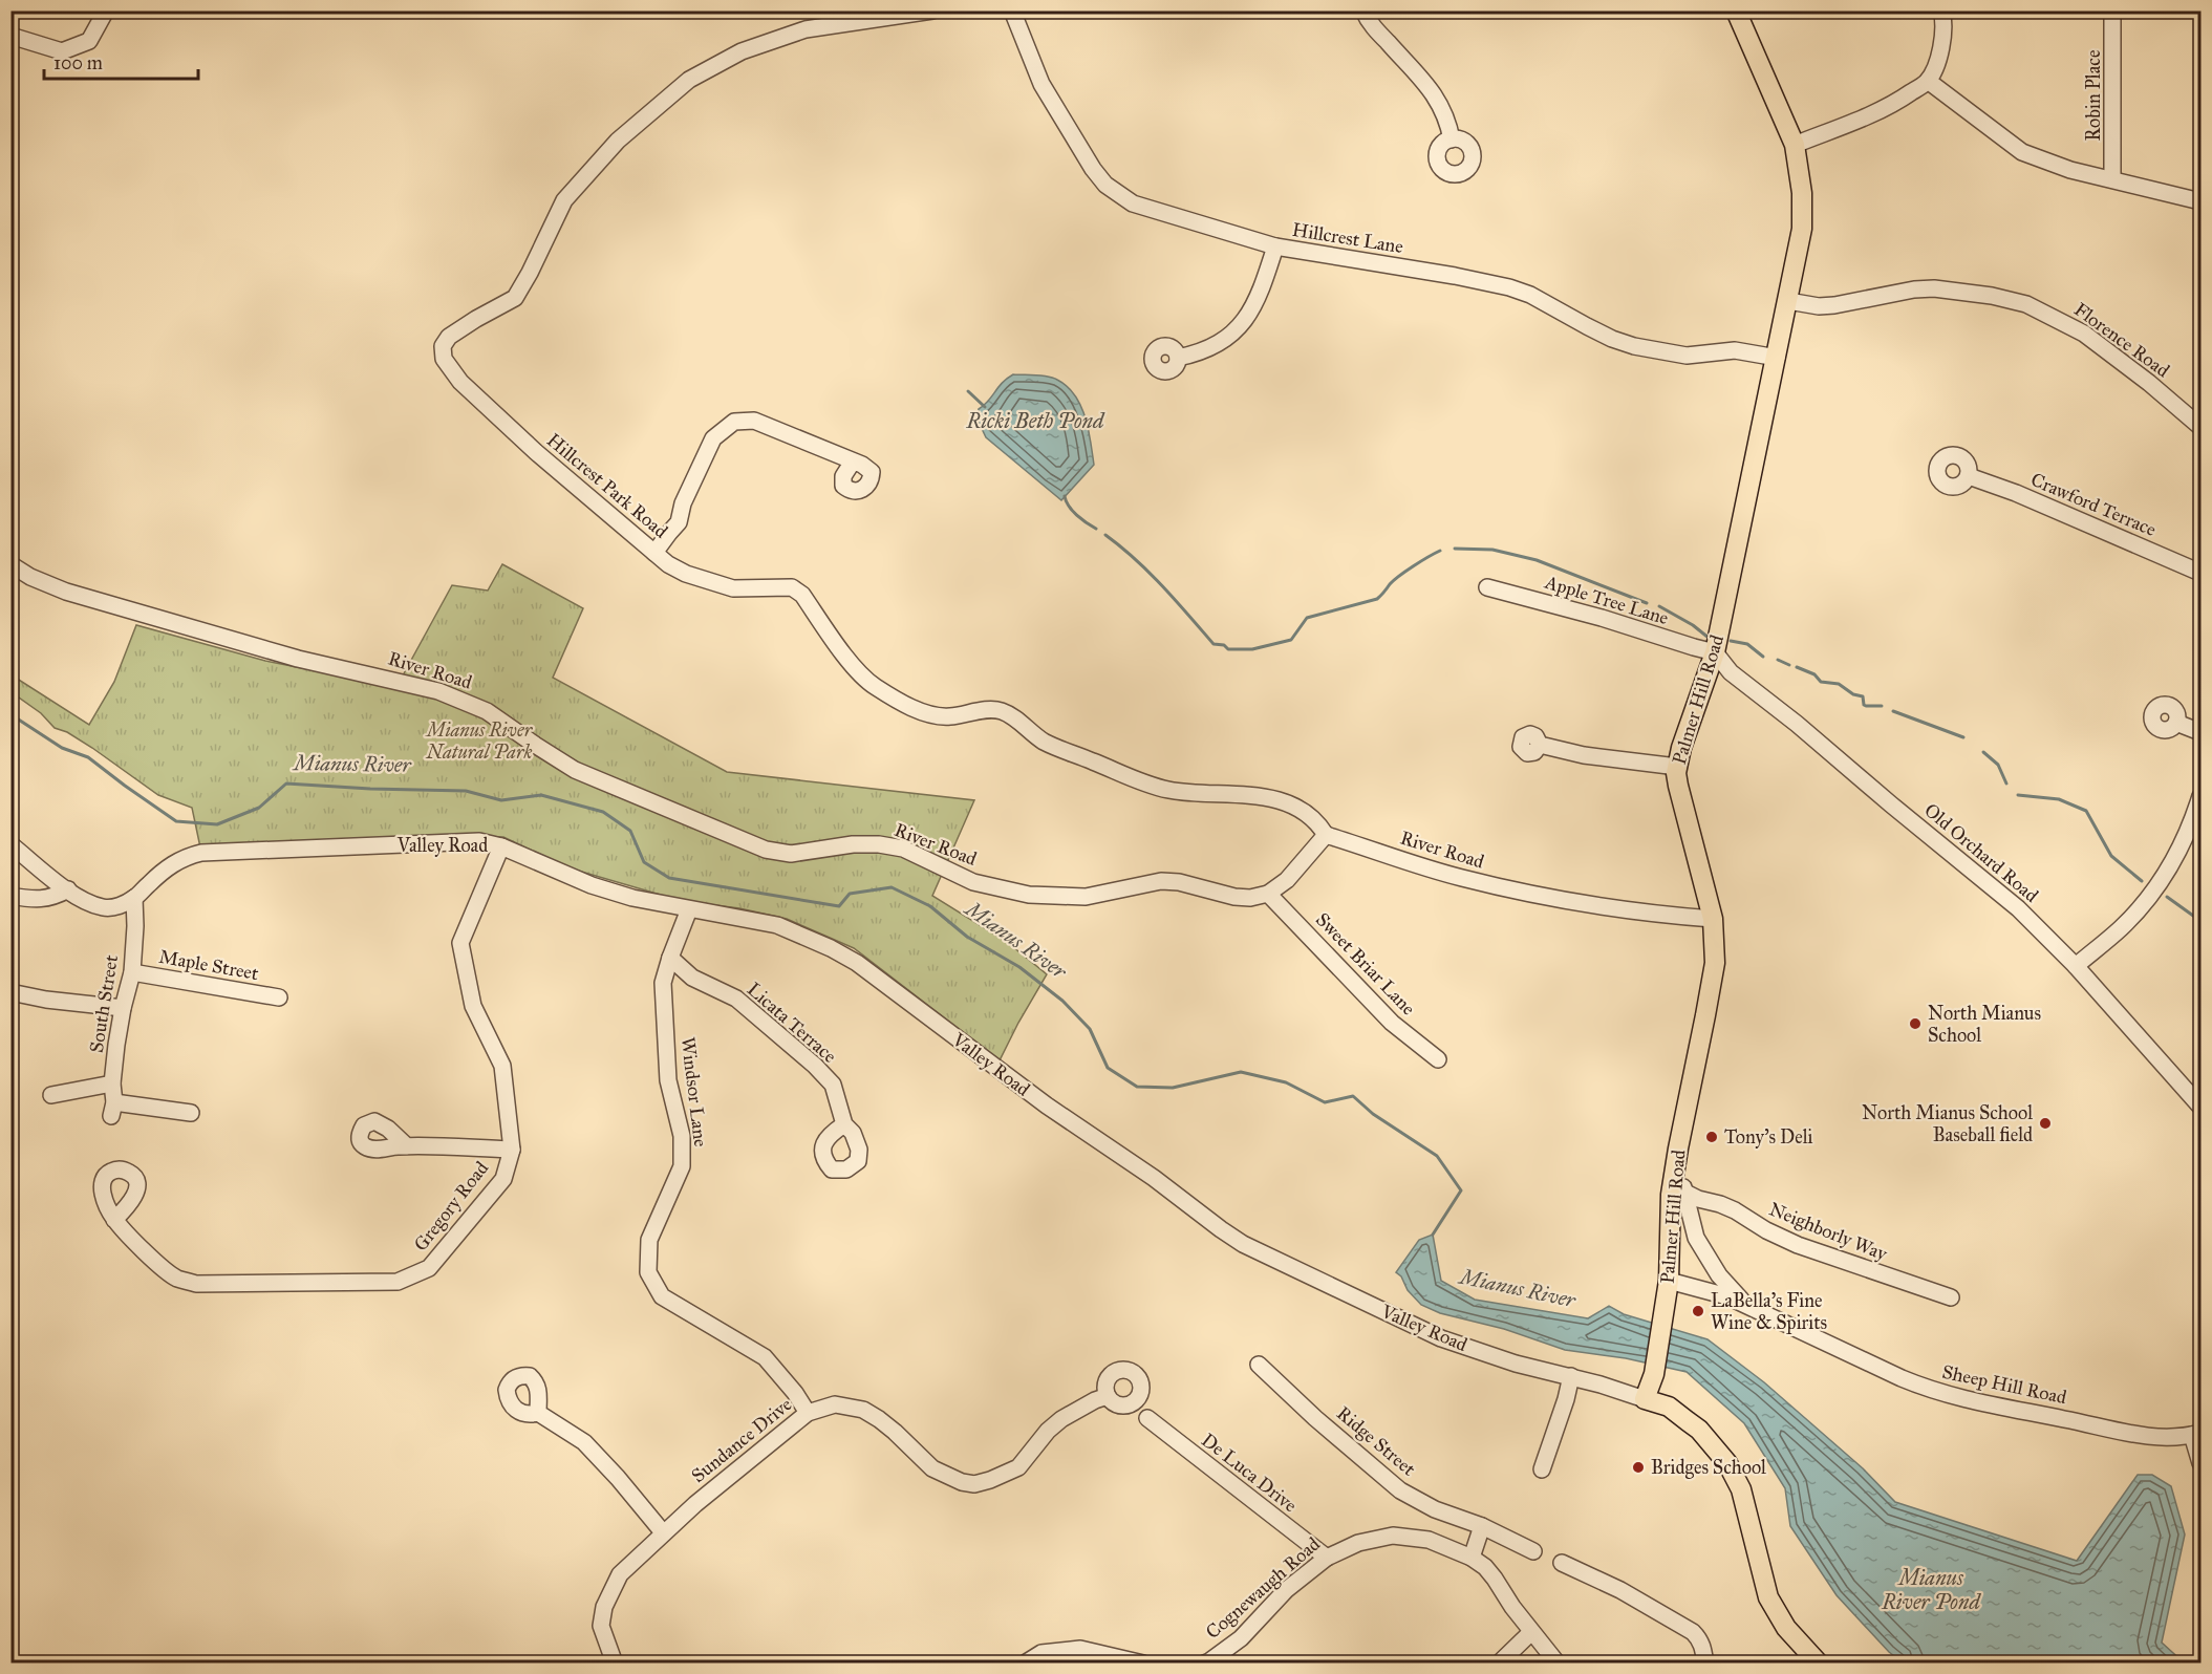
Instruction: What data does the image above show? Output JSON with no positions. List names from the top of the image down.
{
  "streets": {
    "main road": ["Palmer Hill Road", "Valley Road"],
    "street": [
      "Robin Place",
      "Hillcrest Lane",
      "Florence Road",
      "Hillcrest Park Road",
      "Crawford Terrace",
      "Apple Tree Lane",
      "River Road",
      "Old Orchard Road",
      "Sweet Briar Lane",
      "Maple Street",
      "South Street",
      "Licata Terrace",
      "Windsor Lane",
      "Gregory Road",
      "Neighborly Way",
      "Sheep Hill Road",
      "Sundance Drive",
      "Ridge Street",
      "De Luca Drive",
      "Cognewaugh Road"
    ]
  },
  "crossings": [
    ["Hillcrest Lane", "Palmer Hill Road"],
    ["Florence Road", "Palmer Hill Road"],
    ["Hillcrest Park Road", "River Road"],
    ["Apple Tree Lane", "Palmer Hill Road"],
    ["Apple Tree Lane", "Old Orchard Road"],
    ["River Road", "Palmer Hill Road"],
    ["River Road", "Sweet Briar Lane"],
    ["Palmer Hill Road", "Valley Road"],
    ["Palmer Hill Road", "Old Orchard Road"],
    ["Palmer Hill Road", "Sheep Hill Road"],
    ["Valley Road", "South Street"],
    ["Valley Road", "Gregory Road"],
    ["Maple Street", "South Street"],
    ["Licata Terrace", "Windsor Lane"],
    ["Windsor Lane", "Sundance Drive"],
    ["De Luca Drive", "Cognewaugh Road"]
  ],
  "water": ["Ricki Beth Pond", "Mianus River", "Mianus River Pond"],
  "parks": ["Mianus River Natural Park"],
  "places": [
    "North Mianus School",
    "North Mianus School Baseball field",
    "Tony's Deli",
    "LaBella's Fine Wine & Spirits",
    "Bridges School"
  ],
  "scale_bar": "100 m"
}
